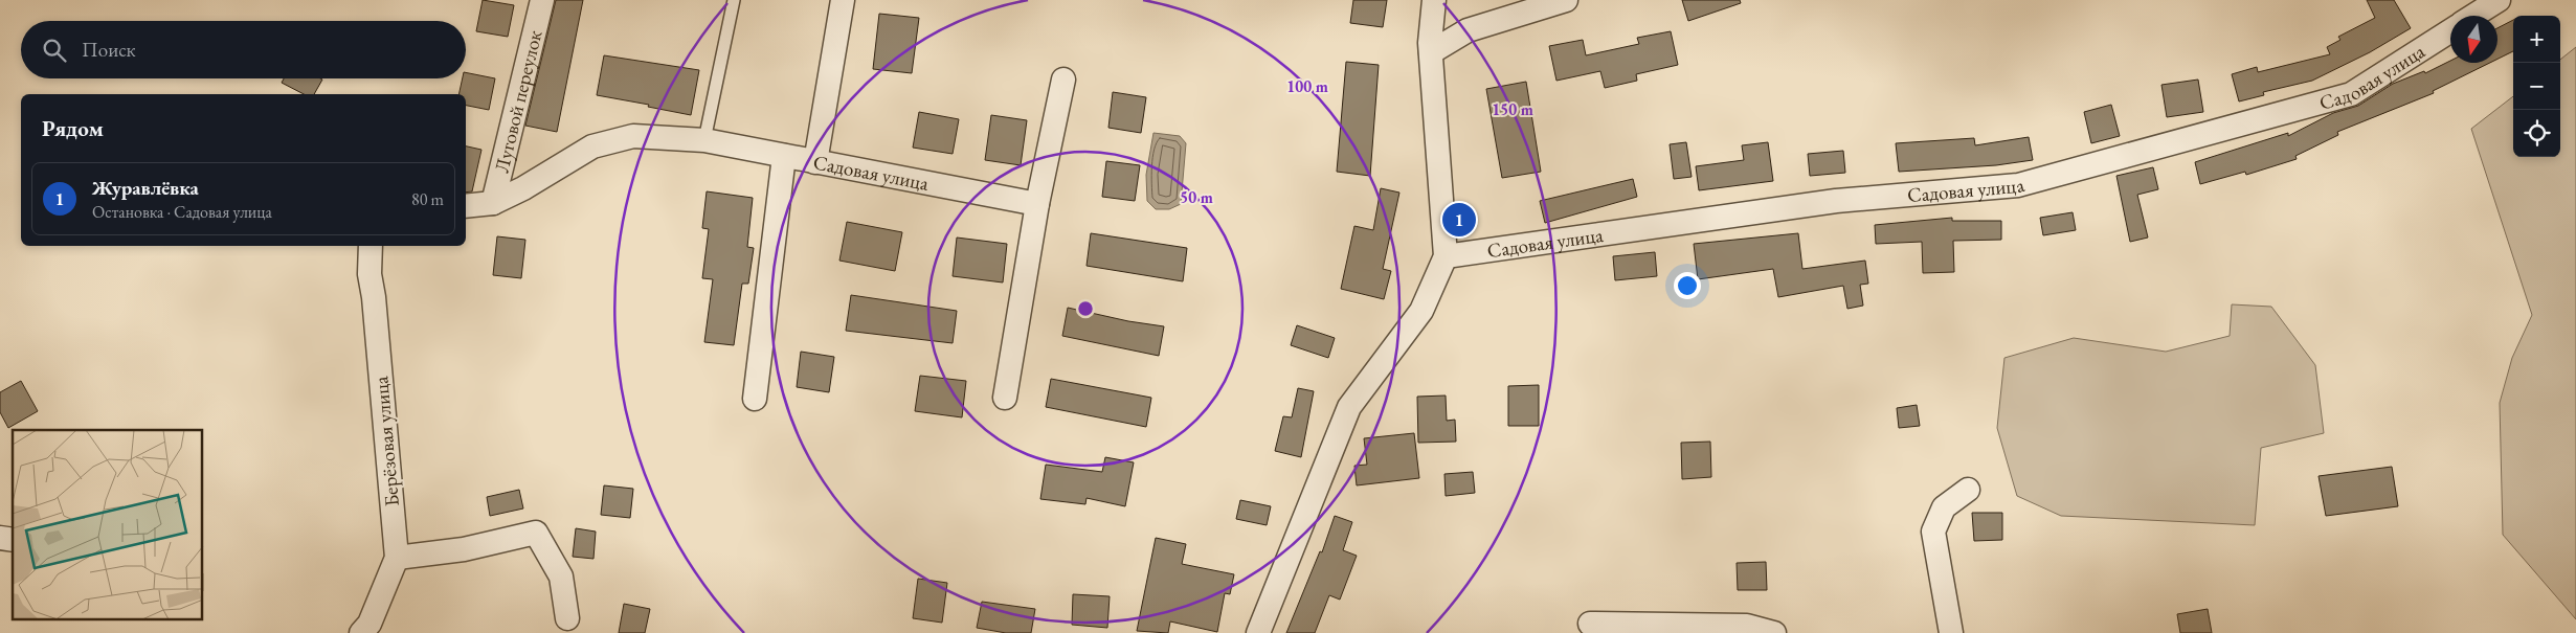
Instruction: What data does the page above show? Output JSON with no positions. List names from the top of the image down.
{
  "streets": {
    "street": ["Садовая улица", "Луговой переулок", "Берёзовая улица"]
  },
  "north": "bottom",
  "page": {
    "map_buttons": ["+", "−"],
    "search": "Поиск",
    "heading": "Рядом",
    "list": [
      {
        "mark": "1",
        "name": "Журавлёвка",
        "note": "Остановка · Садовая улица",
        "value": "80 m"
      }
    ],
    "pins": "1"
  },
  "rings": ["100 m", "150 m", "50 m"]
}
